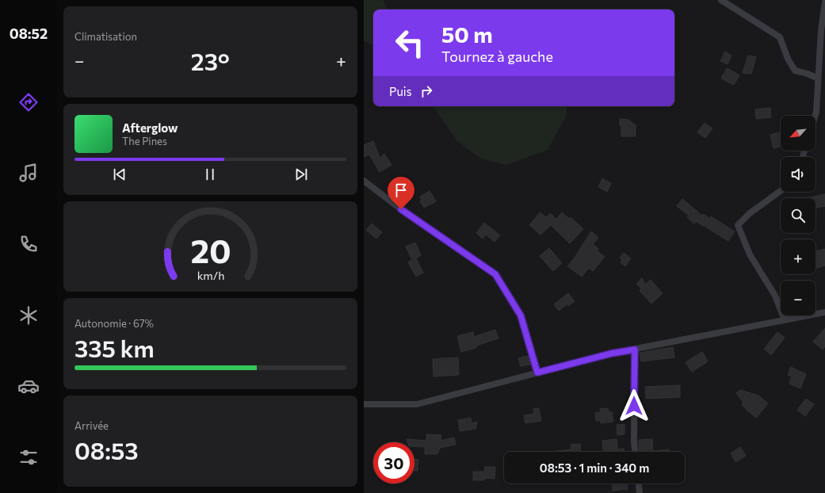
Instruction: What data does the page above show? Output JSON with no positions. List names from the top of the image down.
{
  "north": "bottom left",
  "page": {
    "tabs": "08:52",
    "tile": [
      "Climatisation",
      ["Autonomie · 67%", "335 km"],
      ["Arrivée", "08:53"]
    ],
    "turn": ["50 m", "Tournez à gauche"],
    "heat": ["−", "23°", "+"],
    "then": "Puis",
    "song": ["Afterglow", "The Pines"],
    "map_buttons": ["+", "−"],
    "limit": "30",
    "trip": "08:53 · 1 min · 340 m",
    "gauge": ["20", "km/h"]
  }
}
